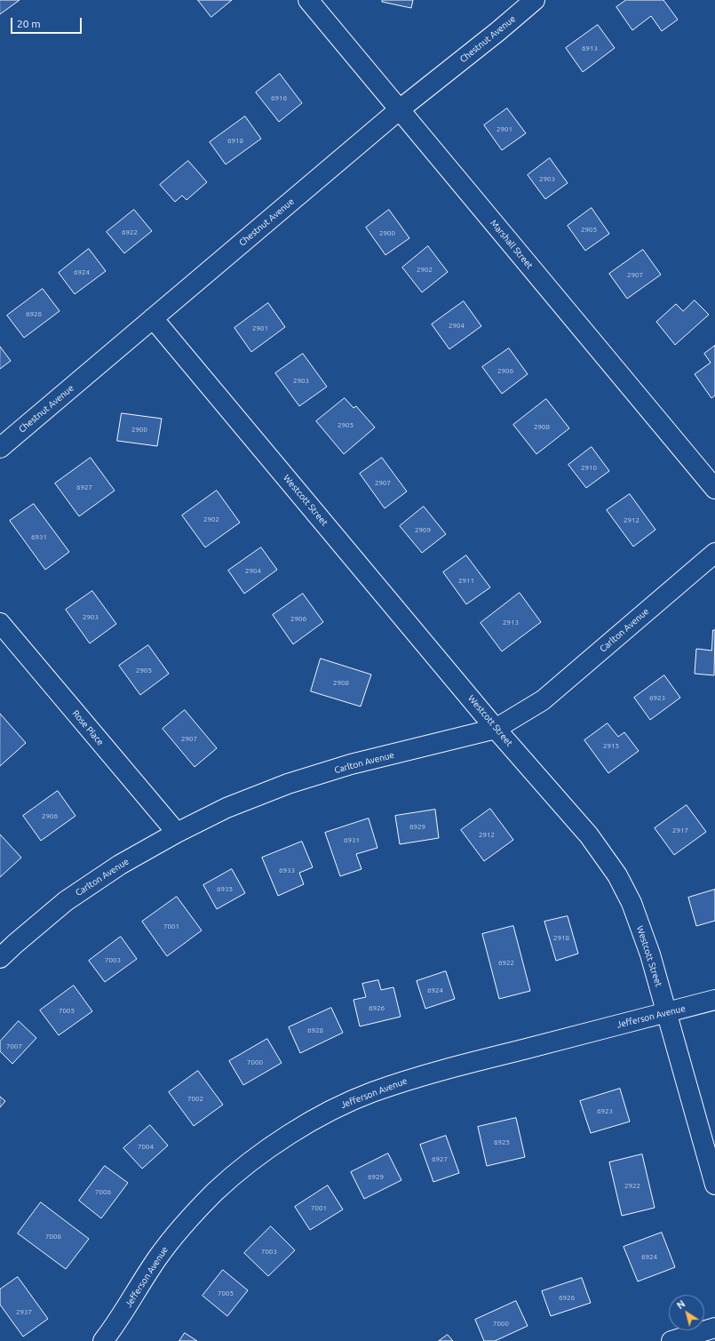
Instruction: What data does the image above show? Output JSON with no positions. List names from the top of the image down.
{
  "streets": {
    "street": [
      "Chestnut Avenue",
      "Marshall Street",
      "Westcott Street",
      "Carlton Avenue",
      "Rose Place",
      "Jefferson Avenue"
    ]
  },
  "crossings": [
    ["Chestnut Avenue", "Marshall Street"],
    ["Chestnut Avenue", "Westcott Street"],
    ["Westcott Street", "Carlton Avenue"],
    ["Westcott Street", "Jefferson Avenue"],
    ["Carlton Avenue", "Rose Place"]
  ],
  "house_numbers": [
    "6913",
    "6916",
    "2901",
    "6918",
    "2903",
    "2905",
    "6922",
    "2900",
    "2902",
    "6924",
    "2907",
    "6926",
    "2904",
    "2901",
    "2906",
    "2903",
    "2905",
    "2908",
    "2900",
    "2910",
    "2907",
    "6927",
    "2902",
    "2912",
    "2909",
    "6931",
    "2904",
    "2911",
    "2903",
    "2906",
    "2913",
    "2905",
    "2908",
    "6923",
    "2907",
    "2915",
    "2906",
    "6929",
    "2917",
    "2912",
    "6931",
    "6933",
    "6935",
    "7001",
    "2918",
    "7003",
    "6922",
    "6924",
    "6926",
    "7005",
    "6928",
    "7007",
    "7000",
    "7002",
    "6923",
    "6925",
    "7004",
    "6927",
    "6929",
    "2922",
    "7006",
    "7001",
    "7008",
    "7003",
    "6924",
    "7005",
    "6926",
    "2937",
    "7000"
  ],
  "scale_bar": "20 m",
  "north": "top left"
}
